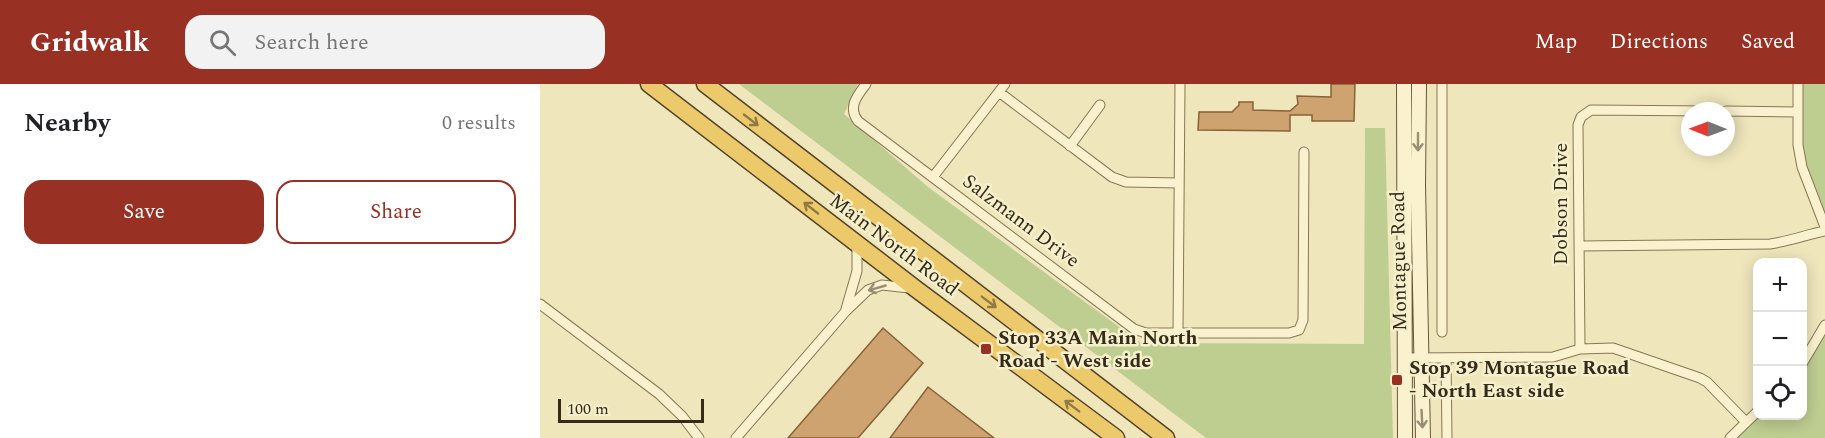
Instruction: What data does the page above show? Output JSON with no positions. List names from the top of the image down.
{
  "streets": {
    "highway": ["Main North Road"],
    "main road": ["Montague Road"],
    "street": ["Dobson Drive", "Salzmann Drive"]
  },
  "places": {
    "transit": ["Stop 33A Main North Road - West side", "Stop 39 Montague Road - North East side"]
  },
  "scale_bar": "100 m",
  "north": "left",
  "page": {
    "header": "Gridwalk",
    "search": "Search here",
    "nav": ["Map", "Directions", "Saved"],
    "heading": ["Nearby", "0 results"],
    "buttons": ["Save", "Share"],
    "map_buttons": ["+", "−"],
    "scale": "100 m"
  }
}
